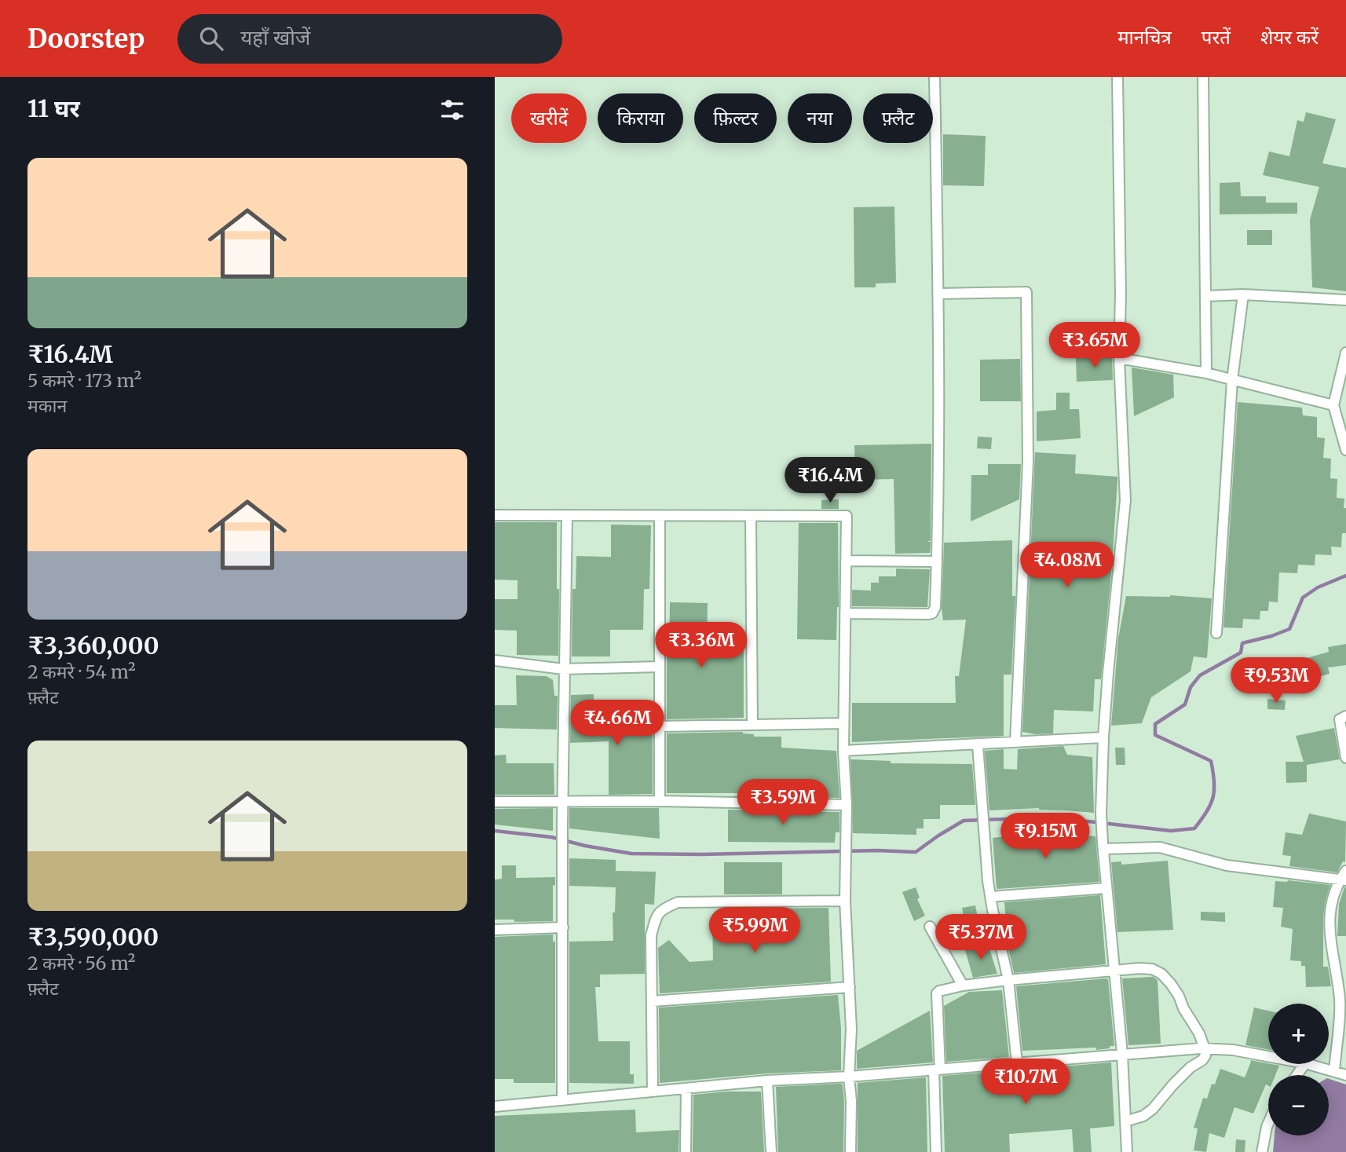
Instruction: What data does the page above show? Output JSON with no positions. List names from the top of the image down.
{
  "page": {
    "header": "Doorstep",
    "search": "यहाँ खोजें",
    "nav": ["मानचित्र", "परतें", "शेयर करें"],
    "heading": "11 घर",
    "chip": [
      "खरीदें",
      "किराया",
      "फ़िल्टर",
      "नया",
      "फ़्लैट"
    ],
    "list": [
      {
        "name": "₹16.4M",
        "note": "5 कमरे · 173 m² · मकान"
      },
      {
        "name": "₹3,360,000",
        "note": "2 कमरे · 54 m² · फ़्लैट"
      },
      {
        "name": "₹3,590,000",
        "note": "2 कमरे · 56 m² · फ़्लैट"
      }
    ],
    "price": [
      "₹3.65M",
      "₹16.4M",
      "₹4.08M",
      "₹3.36M",
      "₹9.53M",
      "₹4.66M",
      "₹3.59M",
      "₹9.15M",
      "₹5.99M",
      "₹5.37M",
      "₹10.7M"
    ],
    "map_buttons": ["+", "−"]
  }
}
